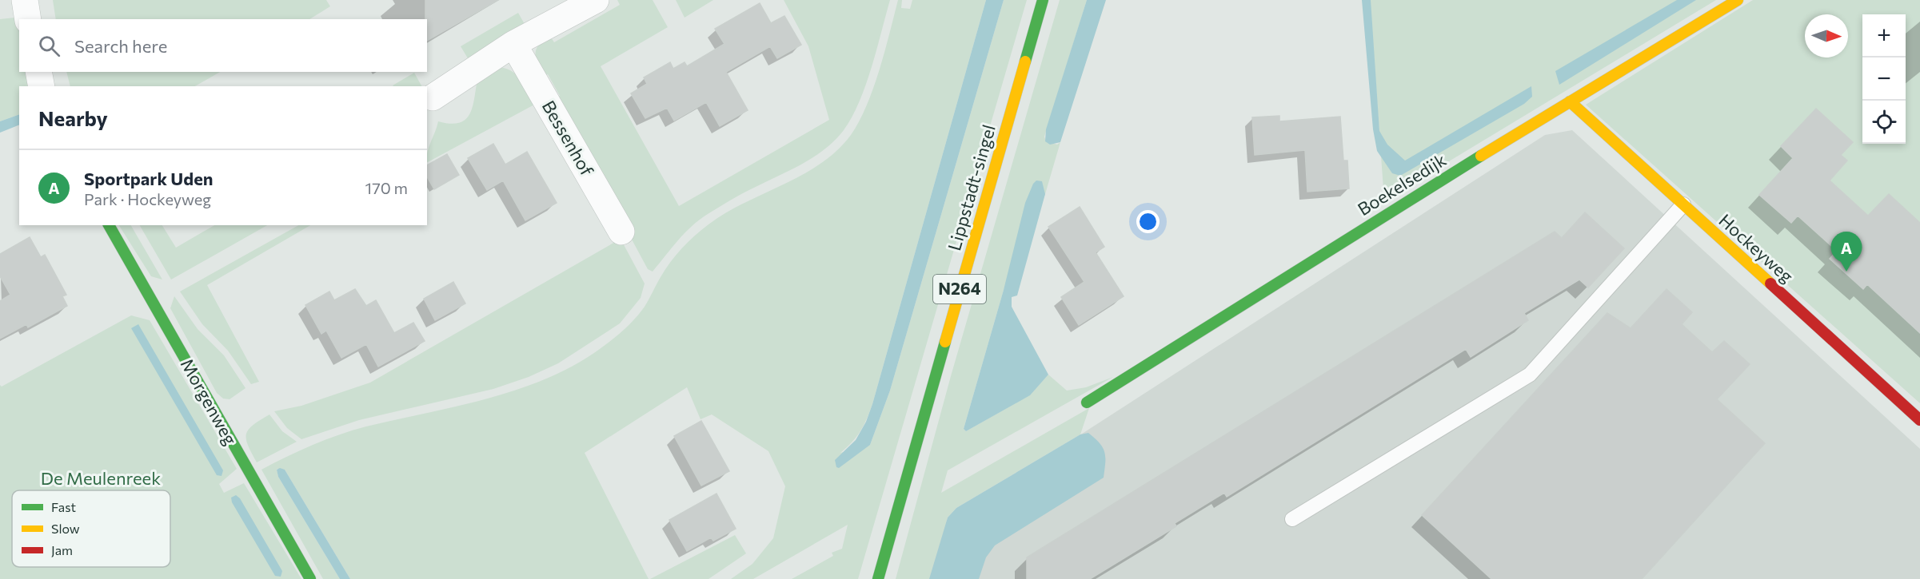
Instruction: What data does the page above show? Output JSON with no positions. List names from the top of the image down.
{
  "streets": {
    "street": [
      "Bessenhof",
      "Boekelsedijk",
      "Lippstadt-singel",
      "Hockeyweg",
      "N264",
      "Morgenweg"
    ]
  },
  "crossings": [
    ["Boekelsedijk", "Hockeyweg"]
  ],
  "parks": ["De Meulenreek"],
  "legend": ["Fast", "Slow", "Jam"],
  "north": "right",
  "page": {
    "map_buttons": ["+", "−"],
    "search": "Search here",
    "heading": "Nearby",
    "list": [
      {
        "mark": "A",
        "name": "Sportpark Uden",
        "note": "Park · Hockeyweg",
        "value": "170 m"
      }
    ],
    "pins": "A"
  }
}
